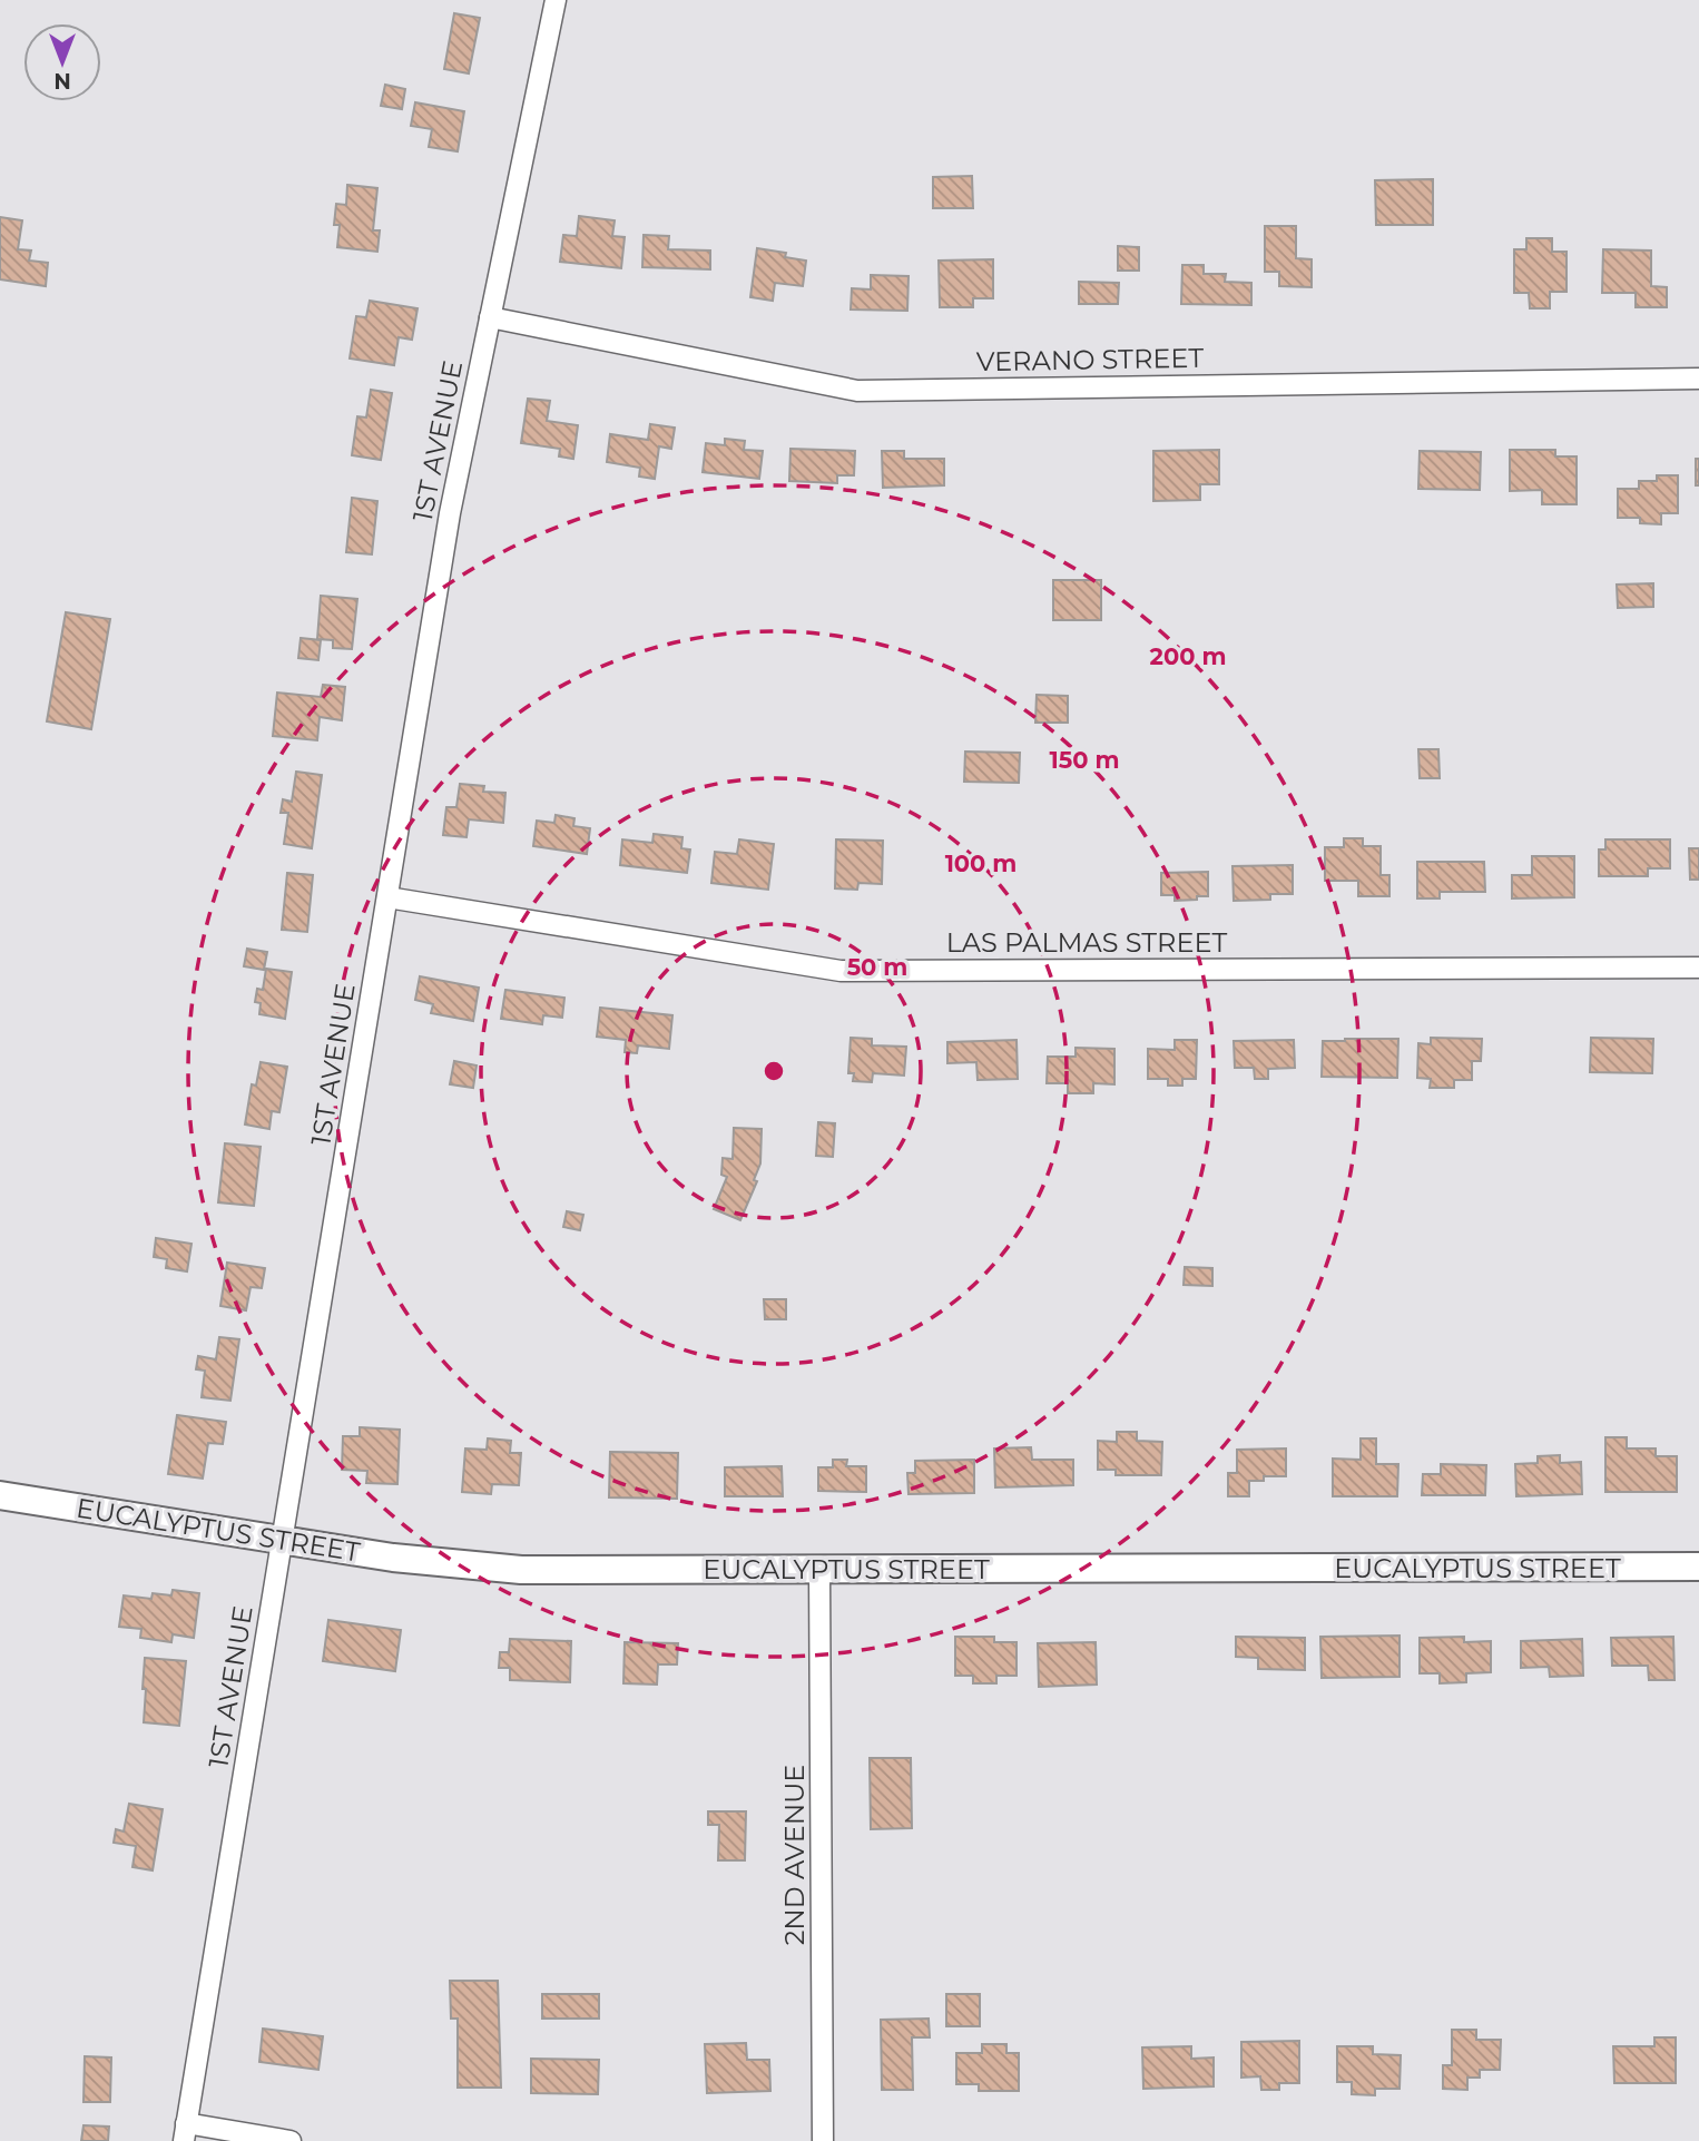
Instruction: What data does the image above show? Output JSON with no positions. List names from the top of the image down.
{
  "streets": {
    "main road": ["EUCALYPTUS STREET"],
    "street": [
      "VERANO STREET",
      "1ST AVENUE",
      "LAS PALMAS STREET",
      "2ND AVENUE"
    ]
  },
  "crossings": [
    ["VERANO STREET", "1ST AVENUE"],
    ["1ST AVENUE", "LAS PALMAS STREET"],
    ["1ST AVENUE", "EUCALYPTUS STREET"],
    ["EUCALYPTUS STREET", "2ND AVENUE"]
  ],
  "north": "bottom",
  "rings": [
    "200 m",
    "150 m",
    "100 m",
    "50 m"
  ]
}
